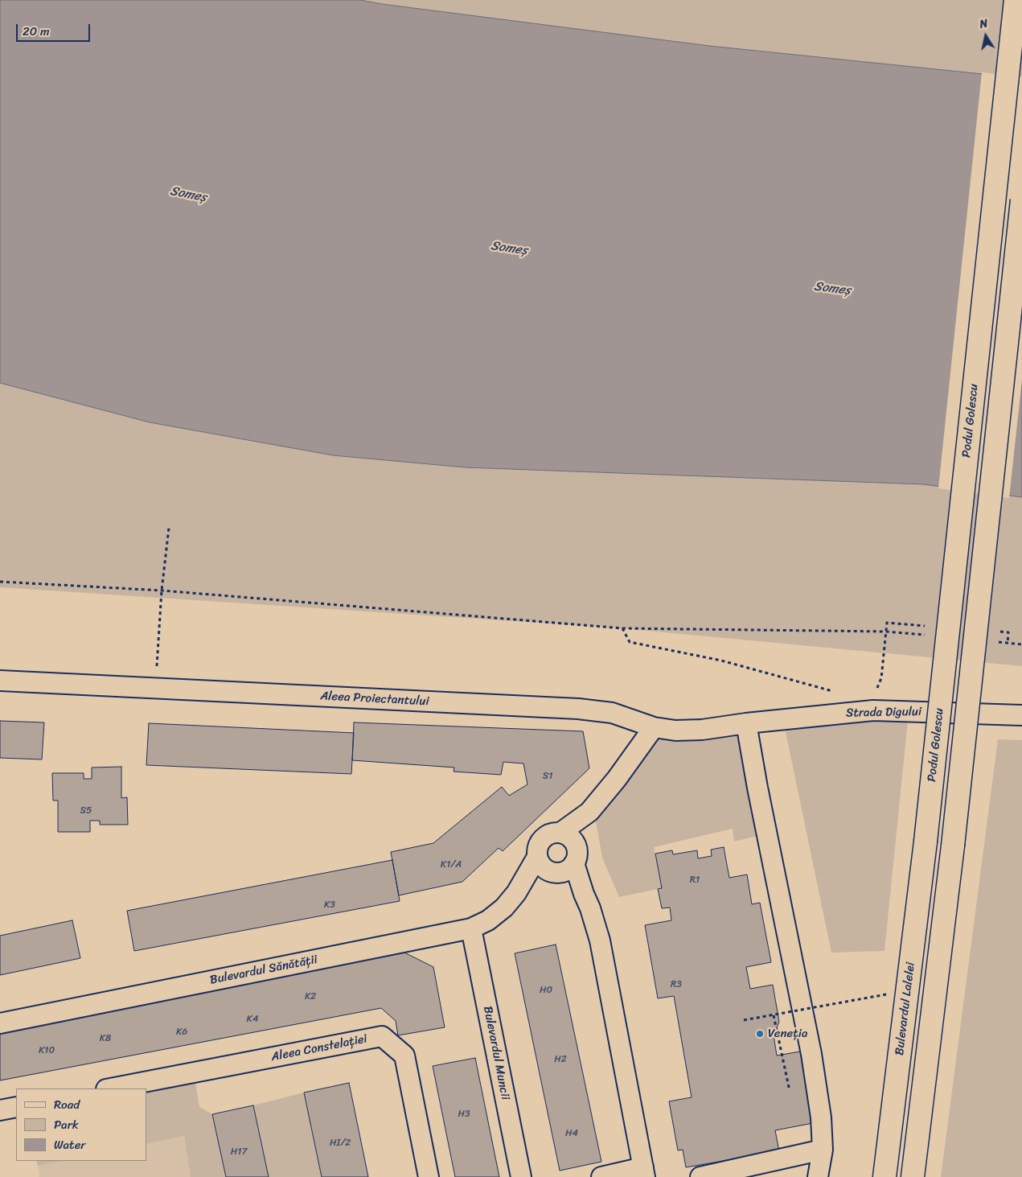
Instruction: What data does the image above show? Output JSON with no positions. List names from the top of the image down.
{
  "streets": {
    "main road": ["Podul Golescu", "Bulevardul Lalelei"],
    "street": [
      "Aleea Proiectantului",
      "Strada Digului",
      "Bulevardul Sănătății",
      "Aleea Constelației",
      "Bulevardul Muncii"
    ]
  },
  "crossings": [
    ["Podul Golescu", "Bulevardul Lalelei"],
    ["Aleea Proiectantului", "Strada Digului"],
    ["Bulevardul Sănătății", "Bulevardul Muncii"]
  ],
  "water": ["Someș"],
  "places": ["Veneția"],
  "house_numbers": [
    "S1",
    "S5",
    "K1/A",
    "R1",
    "K3",
    "R3",
    "H0",
    "K2",
    "K4",
    "K6",
    "K8",
    "K10",
    "H2",
    "H3",
    "H4",
    "HI/2",
    "H17"
  ],
  "legend": ["Road", "Park", "Water"],
  "scale_bar": "20 m",
  "north": "top"
}
